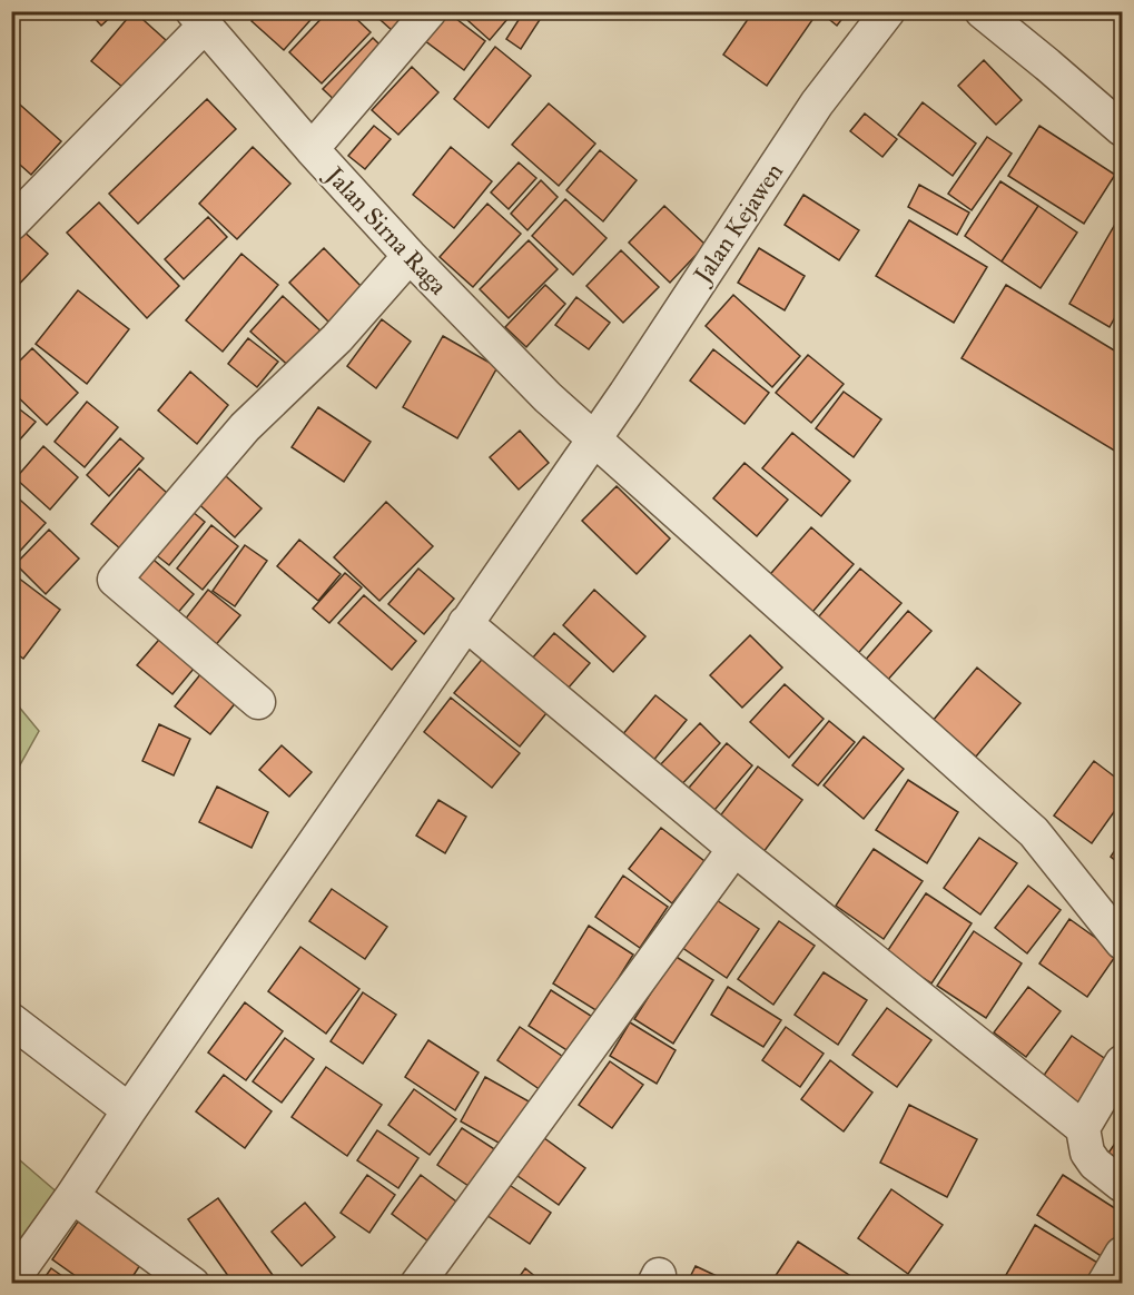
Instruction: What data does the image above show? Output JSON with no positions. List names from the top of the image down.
{
  "streets": {
    "street": ["Jalan Kejawen", "Jalan Sirna Raga"]
  },
  "crossings": [
    ["Jalan Kejawen", "Jalan Sirna Raga"]
  ]
}
